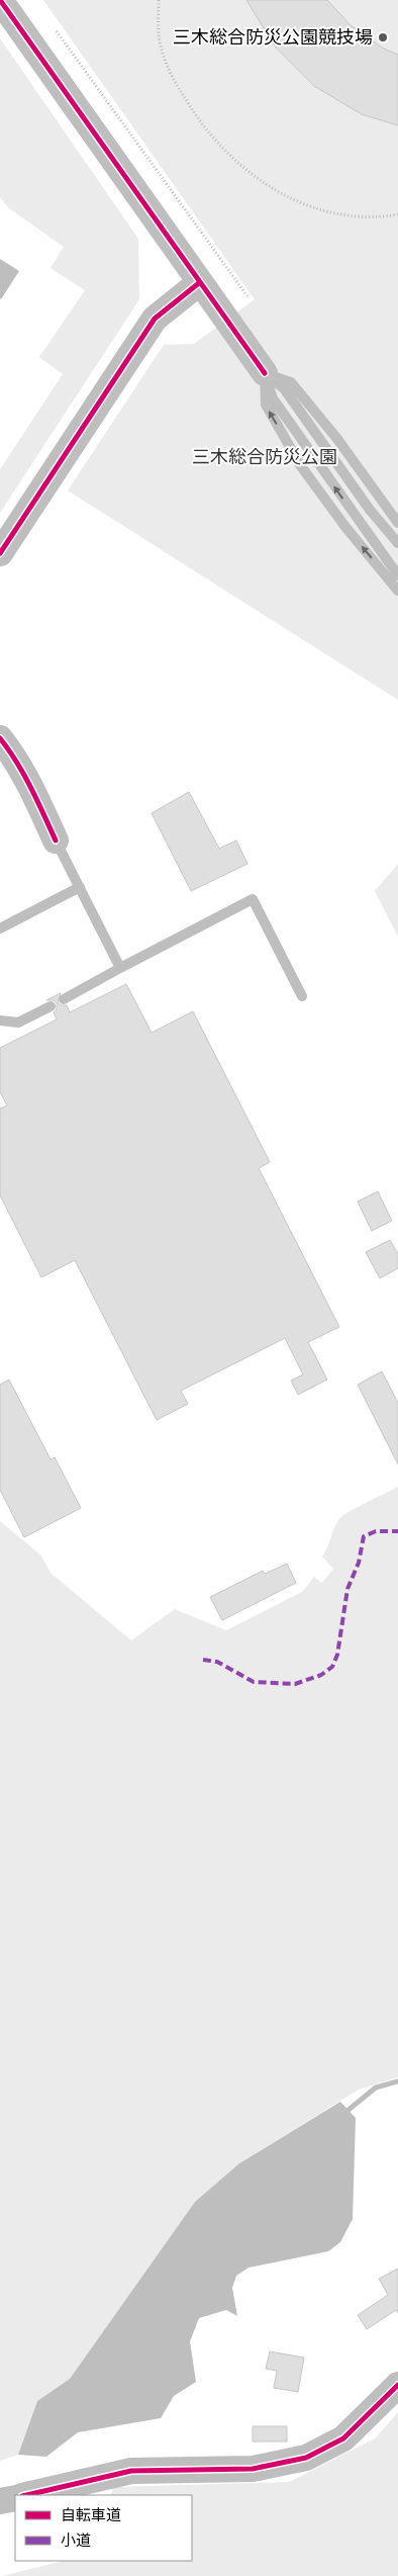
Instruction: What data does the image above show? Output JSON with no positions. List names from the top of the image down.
{
  "parks": ["三木総合防災公園"],
  "places": ["三木総合防災公園競技場"],
  "legend": ["自転車道", "小道"]
}
